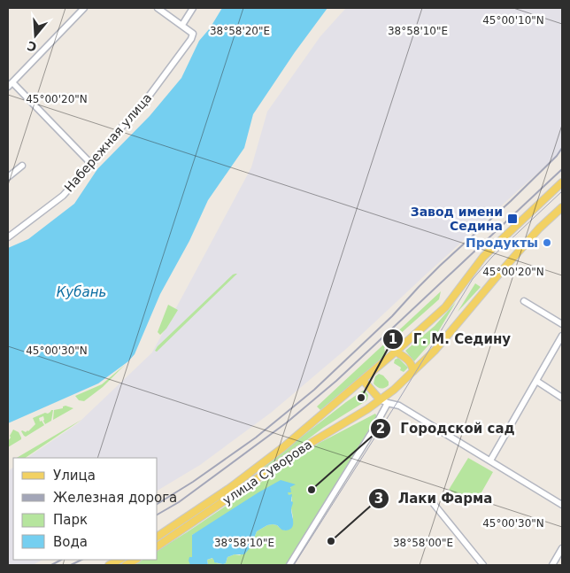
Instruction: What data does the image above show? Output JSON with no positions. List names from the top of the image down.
{
  "streets": {
    "main road": ["улица Суворова"],
    "street": ["Набережная улица"]
  },
  "water": ["Кубань"],
  "places": {
    "transit": ["Завод имени Седина"],
    "other": [
      "Продукты",
      "Г. М. Седину",
      "Городской сад",
      "Лаки Фарма"
    ]
  },
  "legend": [
    "Улица",
    "Железная дорога",
    "Парк",
    "Вода"
  ],
  "north": "bottom",
  "coordinates": [
    "45°00'10\"N",
    "38°58'20\"E",
    "38°58'10\"E",
    "45°00'20\"N",
    "45°00'30\"N",
    "38°58'00\"E"
  ]
}
